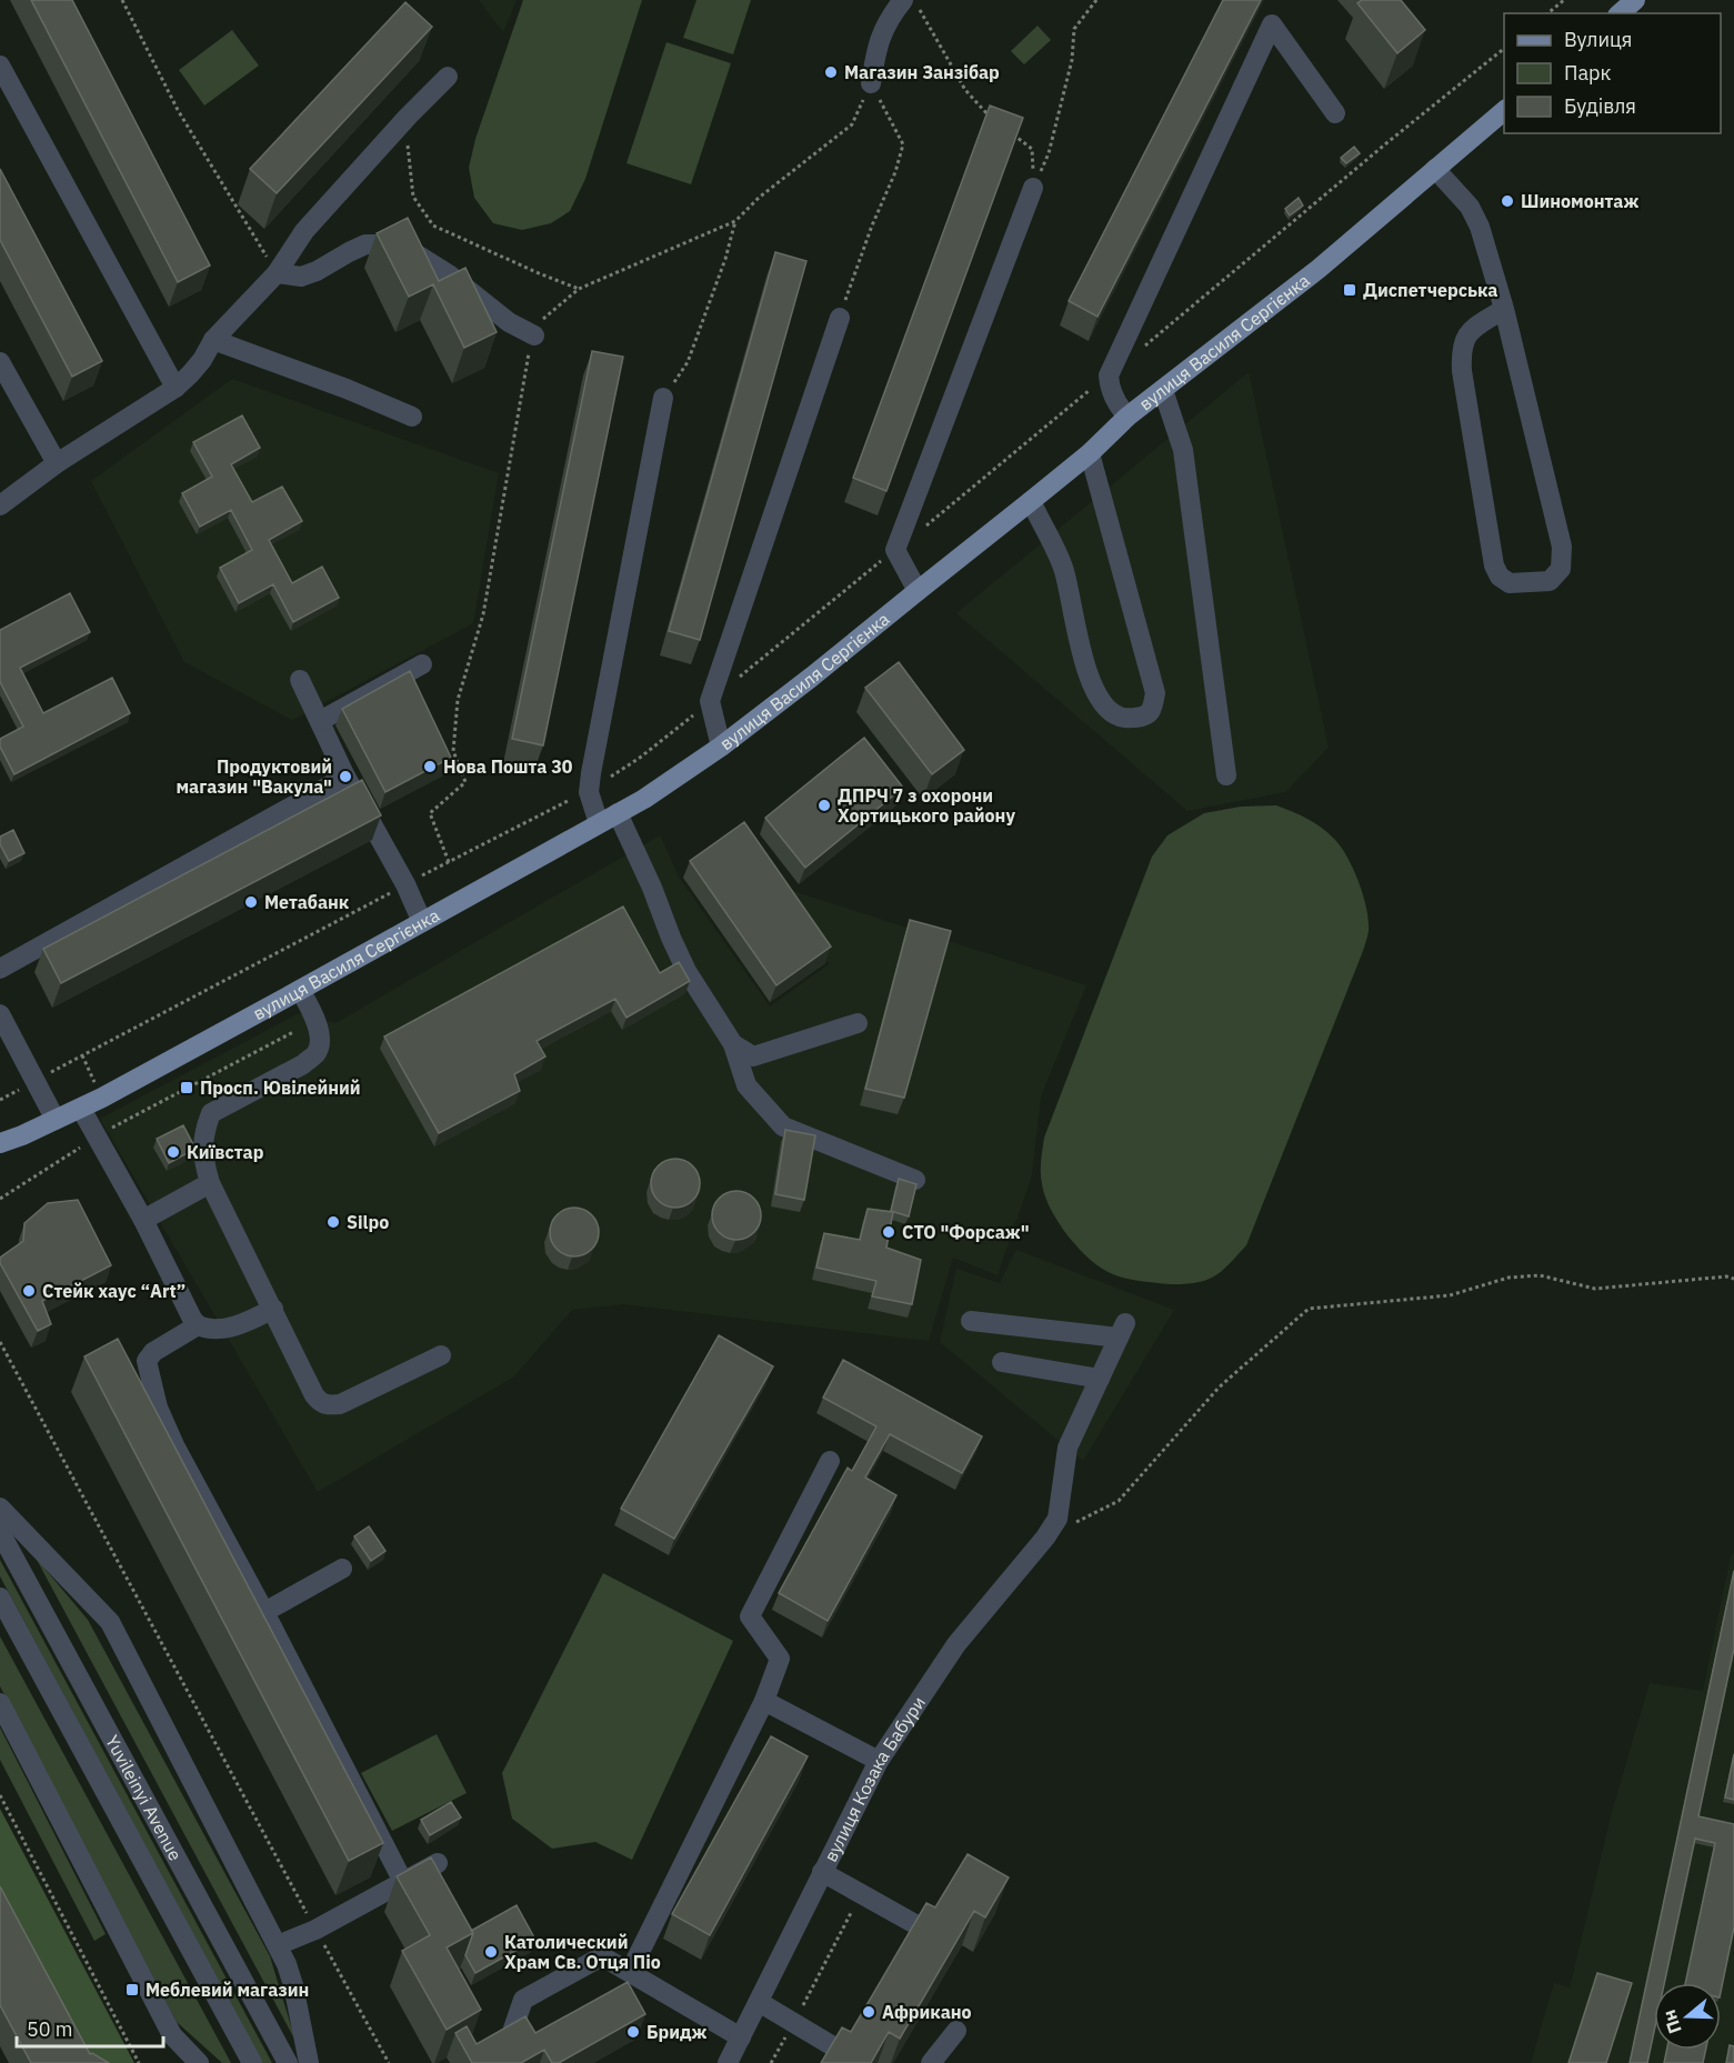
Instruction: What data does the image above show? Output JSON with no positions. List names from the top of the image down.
{
  "streets": {
    "main road": ["вулиця Василя Сергієнка"],
    "street": ["вулиця Козака Бабури", "Yuvileinyi Avenue"]
  },
  "places": {
    "other": [
      "Магазин Занзібар",
      "Шиномонтаж",
      "Нова Пошта 30",
      "Продуктовий магазин \"Вакула\"",
      "ДПРЧ 7 з охорони Хортицького району",
      "Метабанк",
      "Київстар",
      "Silpo",
      "СТО \"Форсаж\"",
      "Стейк хаус “Art”",
      "Католический Храм Св. Отця Піо",
      "Африкано",
      "Бридж"
    ],
    "transit": ["Диспетчерська", "Просп. Ювілейний", "Меблевий магазин"]
  },
  "legend": ["Вулиця", "Парк", "Будівля"],
  "scale_bar": "50 m",
  "north": "left"
}
